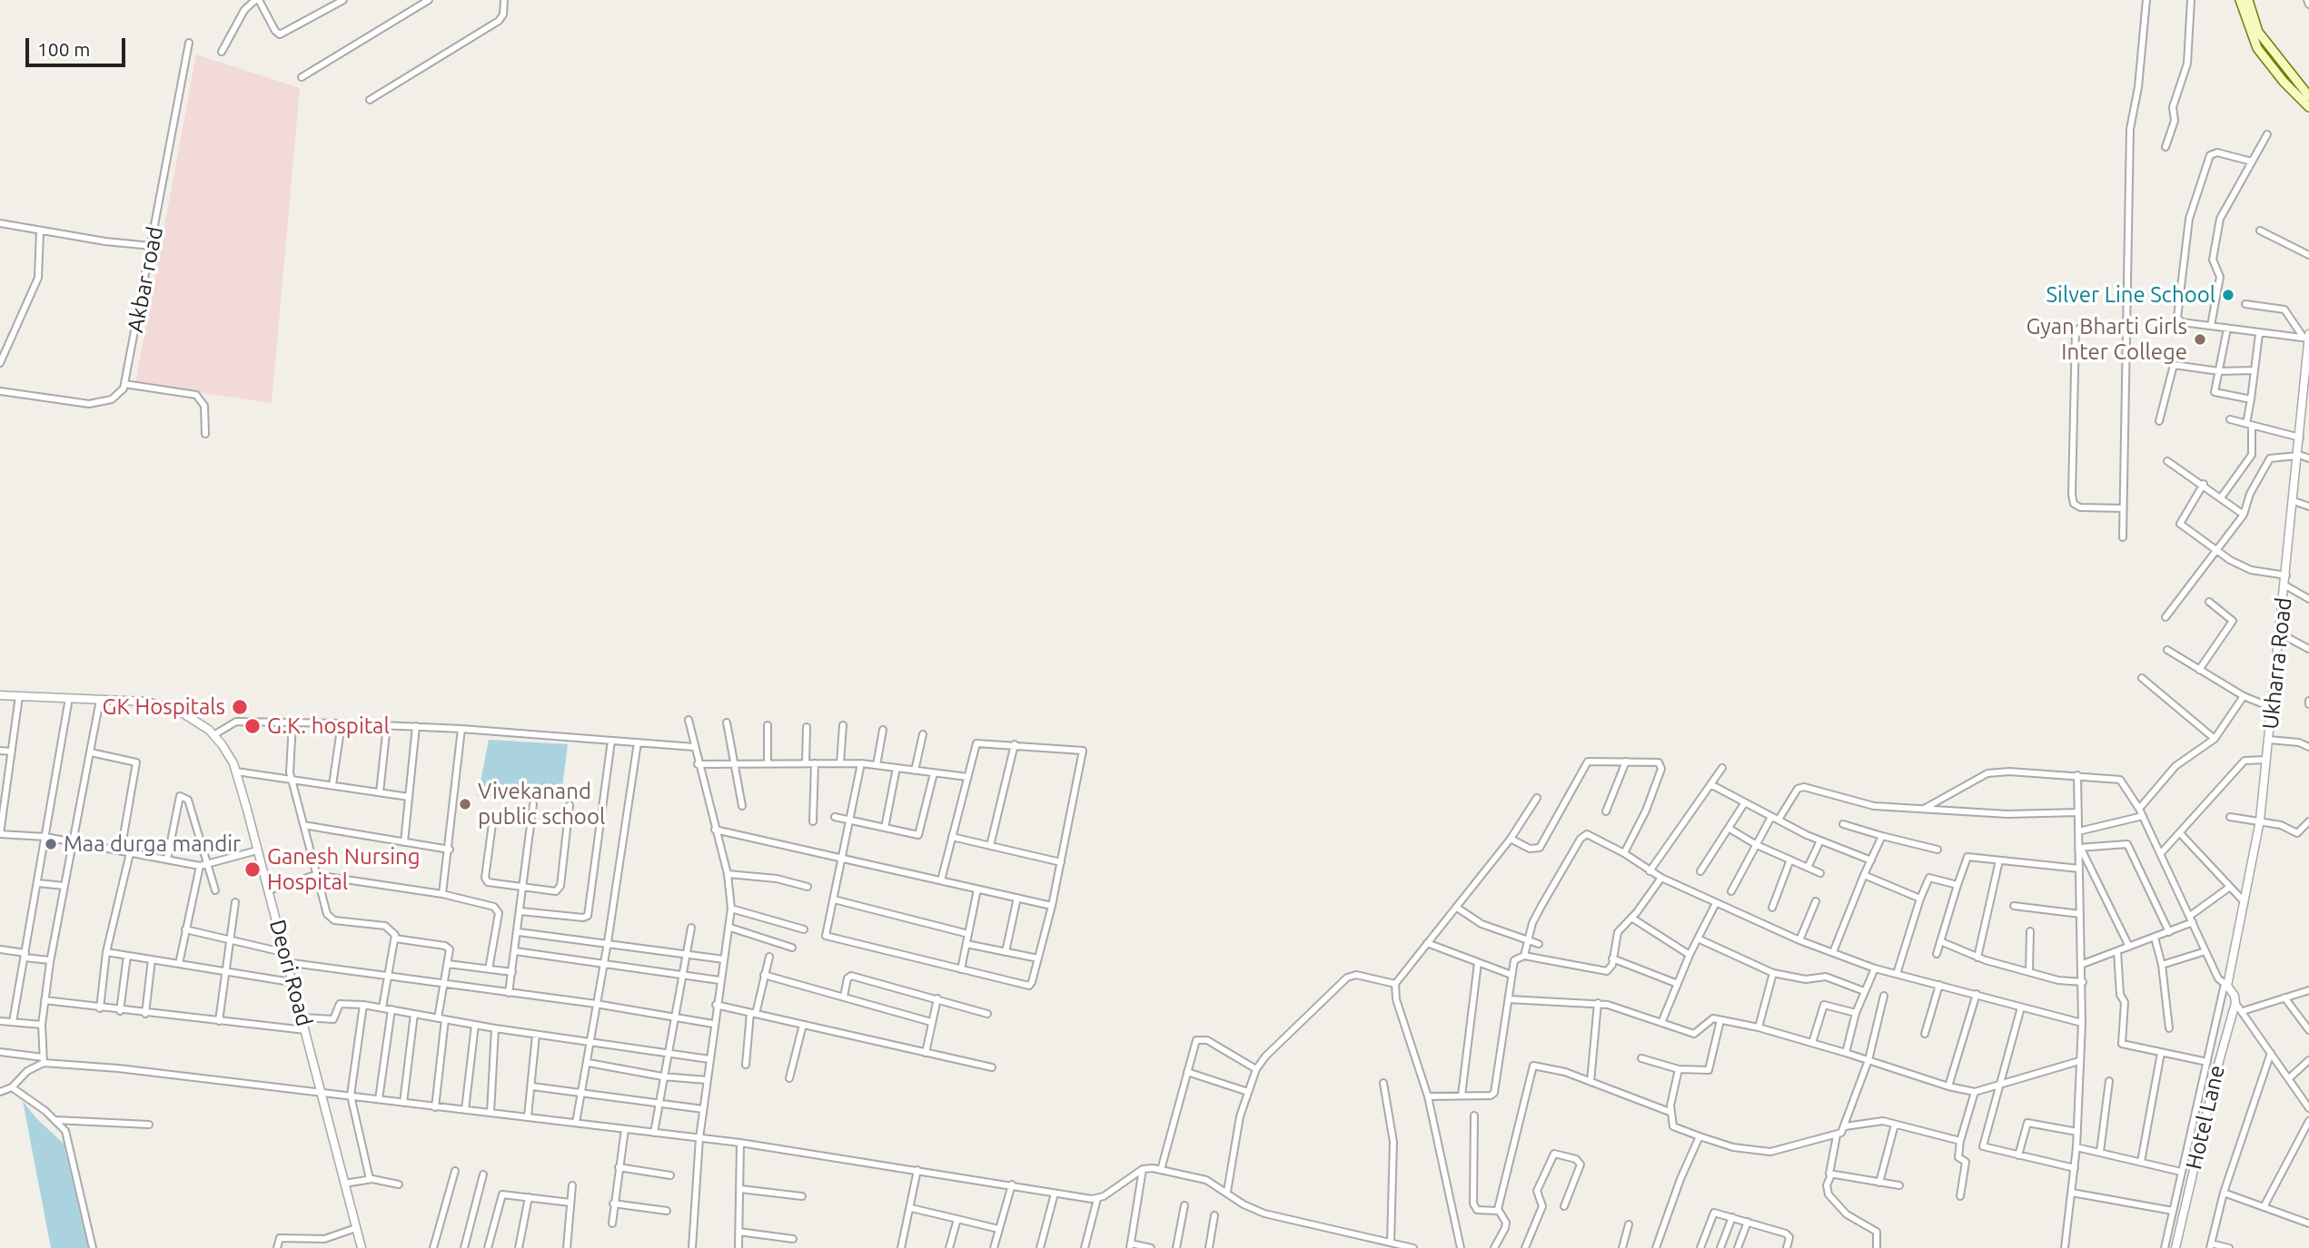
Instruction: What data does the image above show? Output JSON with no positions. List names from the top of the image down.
{
  "streets": {
    "street": [
      "Akbar road",
      "Ukharra Road",
      "Deori Road",
      "Hotel Lane"
    ]
  },
  "places": [
    "Silver Line School",
    "Gyan Bharti Girls Inter College",
    "GK Hospitals",
    "G.K. hospital",
    "Vivekanand public school",
    "Maa durga mandir",
    "Ganesh Nursing Hospital"
  ],
  "scale_bar": "100 m"
}
